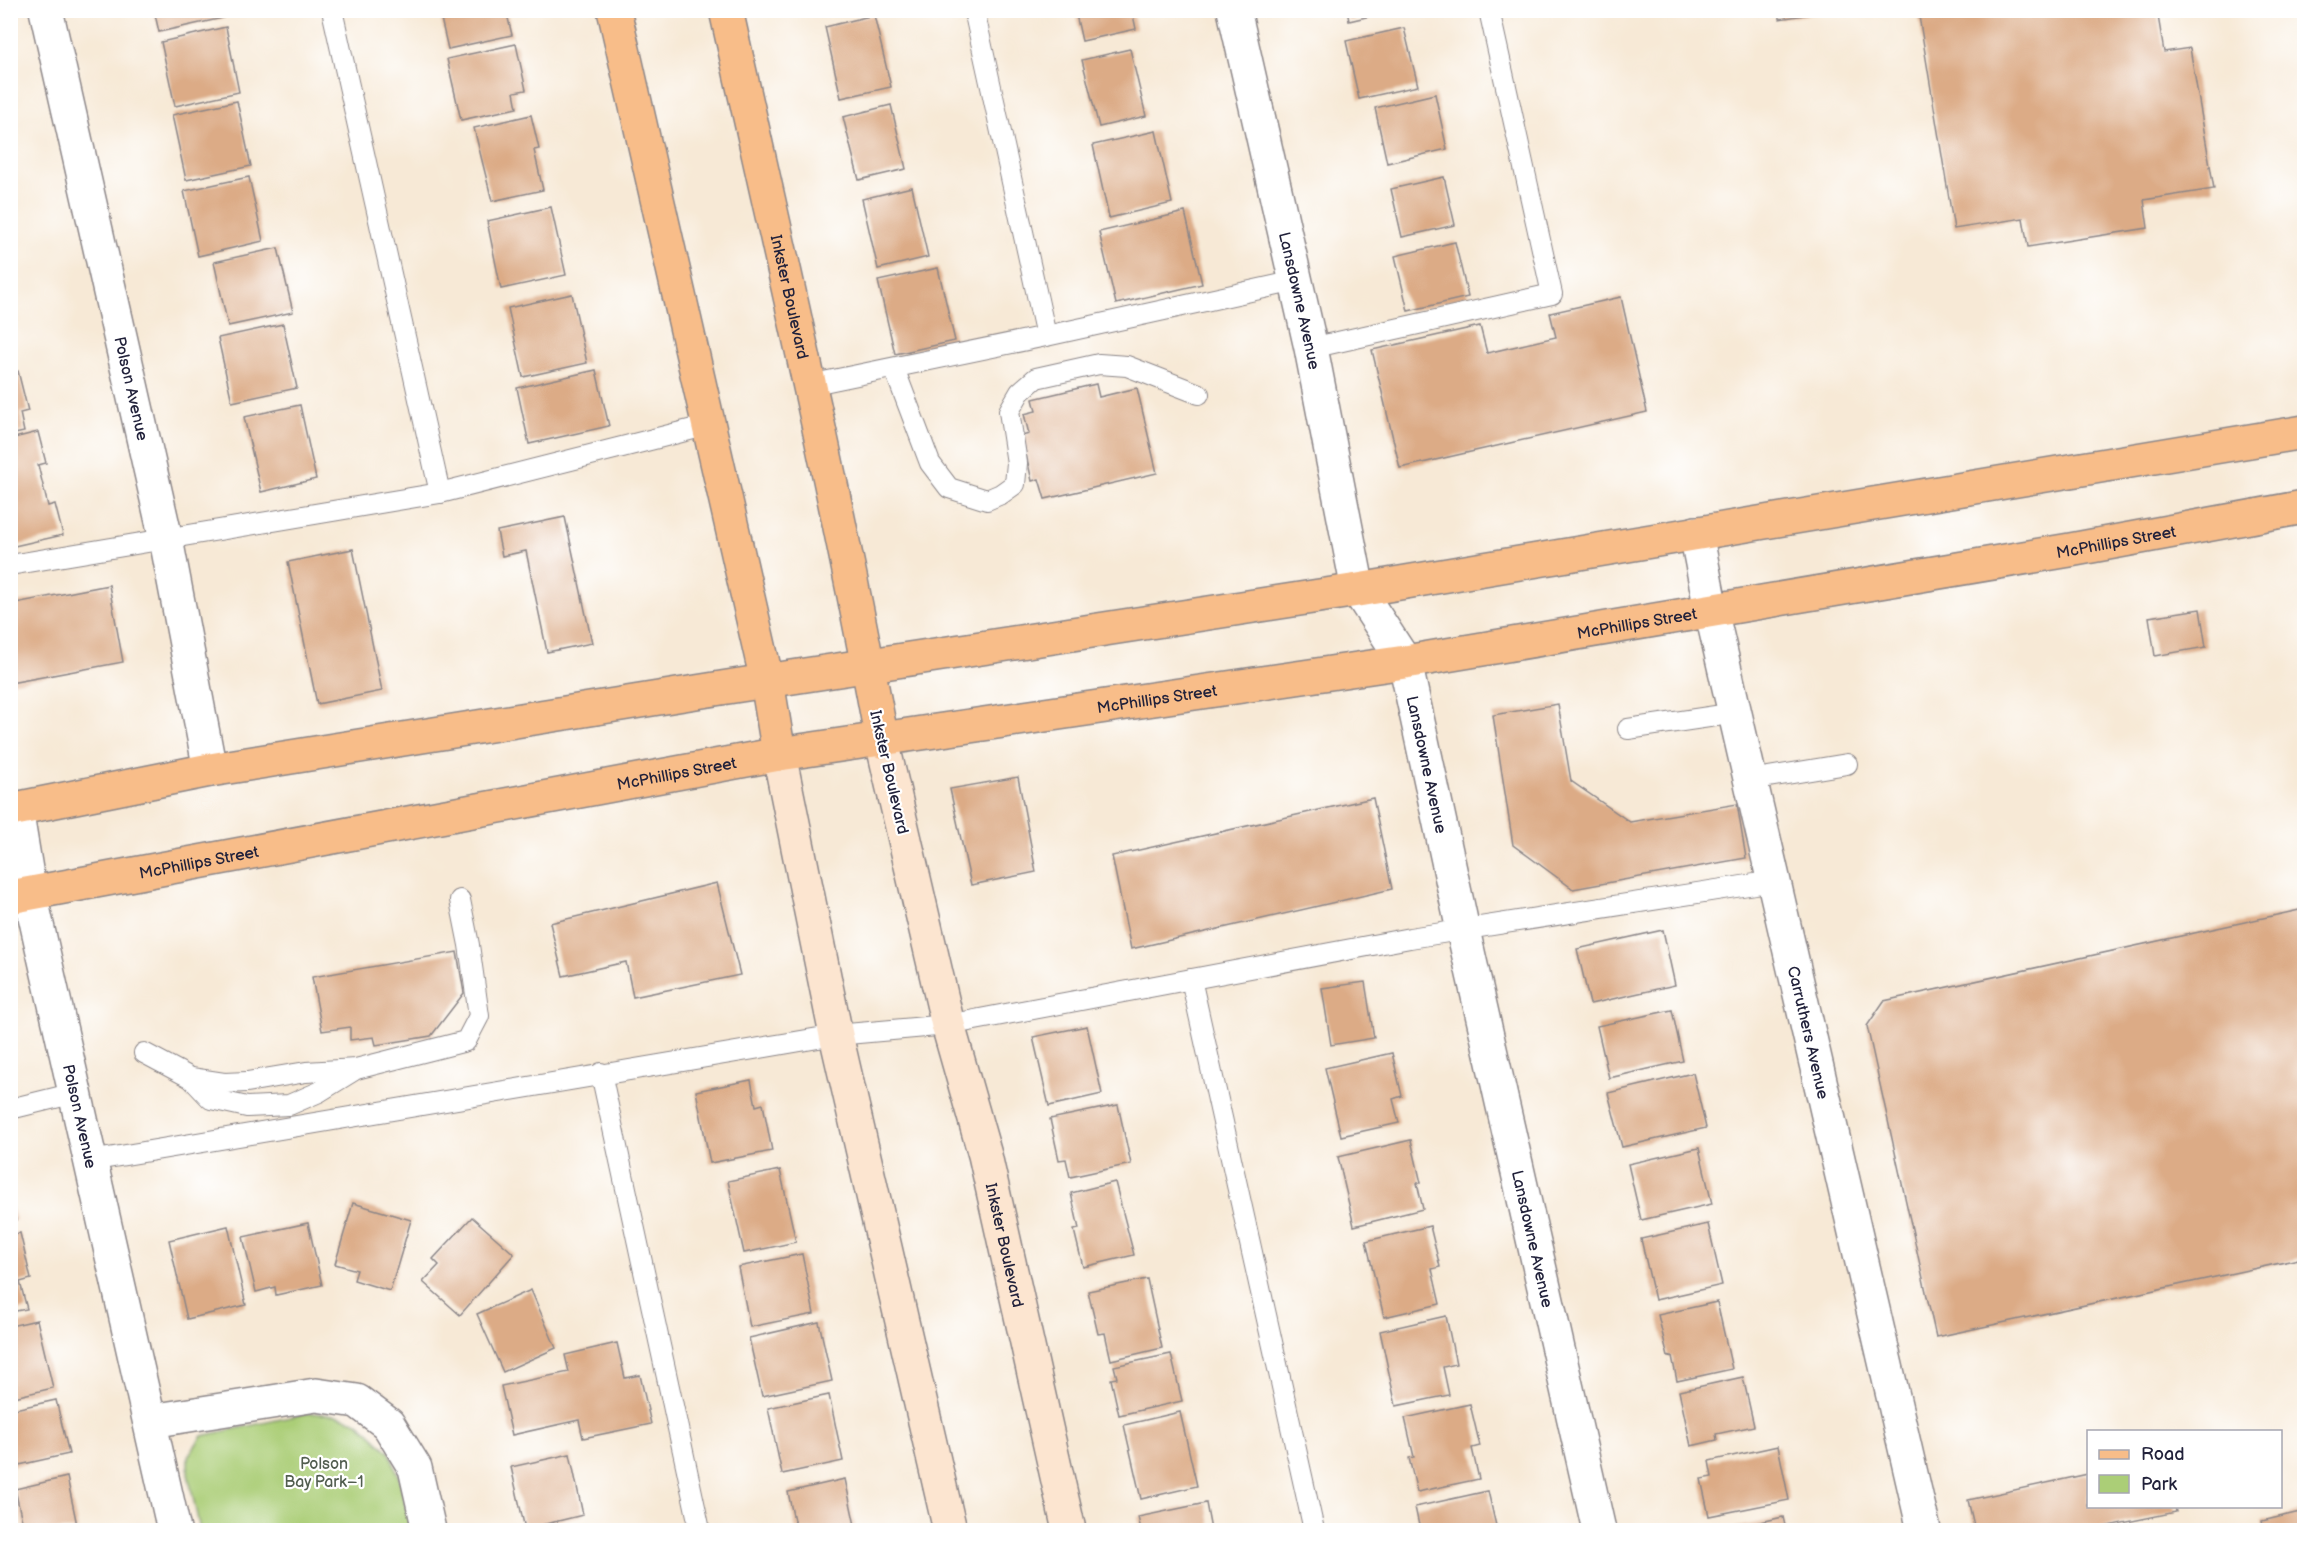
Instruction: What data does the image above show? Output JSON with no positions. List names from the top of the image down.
{
  "streets": {
    "main road": ["Inkster Boulevard", "McPhillips Street"],
    "street": ["Lansdowne Avenue", "Polson Avenue", "Carruthers Avenue"]
  },
  "crossings": [
    ["Inkster Boulevard", "McPhillips Street"],
    ["Lansdowne Avenue", "McPhillips Street"],
    ["Polson Avenue", "McPhillips Street"],
    ["McPhillips Street", "Carruthers Avenue"]
  ],
  "parks": ["Polson Bay Park–1"],
  "legend": ["Road", "Park"]
}
